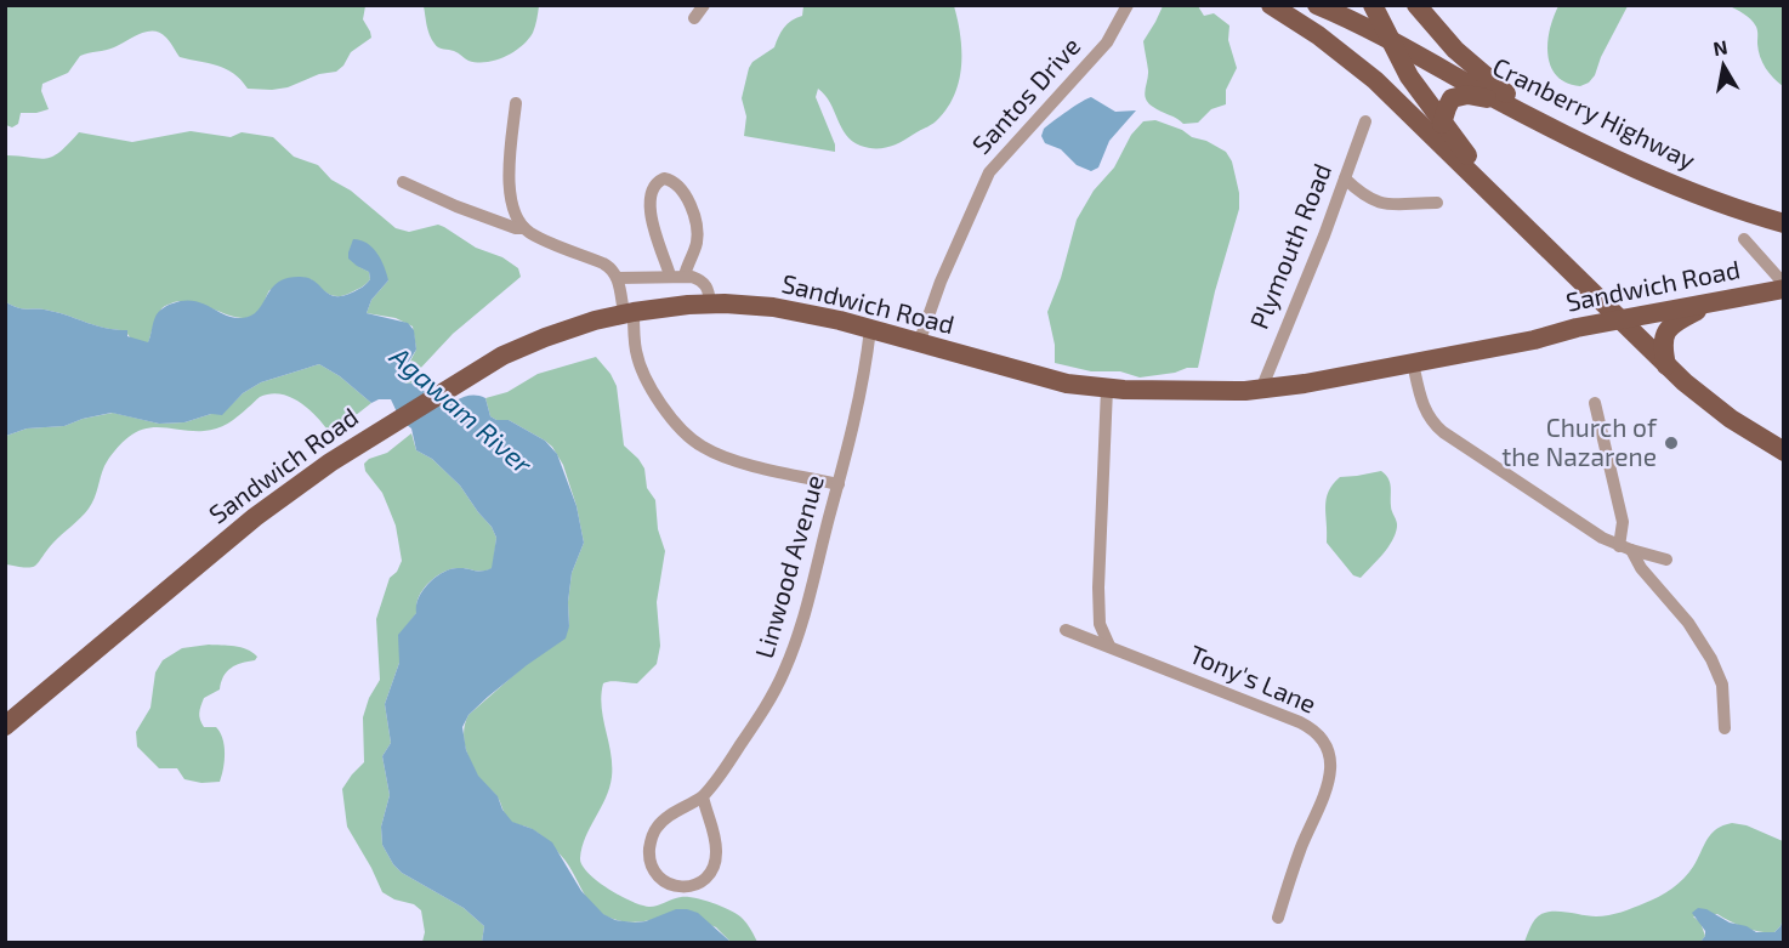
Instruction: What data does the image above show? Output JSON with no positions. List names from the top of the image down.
{
  "streets": {
    "main road": ["Cranberry Highway", "Sandwich Road"],
    "street": [
      "Santos Drive",
      "Plymouth Road",
      "Linwood Avenue",
      "Tony's Lane"
    ]
  },
  "crossings": [
    ["Santos Drive", "Sandwich Road"],
    ["Plymouth Road", "Sandwich Road"],
    ["Sandwich Road", "Linwood Avenue"]
  ],
  "water": ["Agawam River"],
  "places": ["Church of the Nazarene"],
  "north": "top"
}
